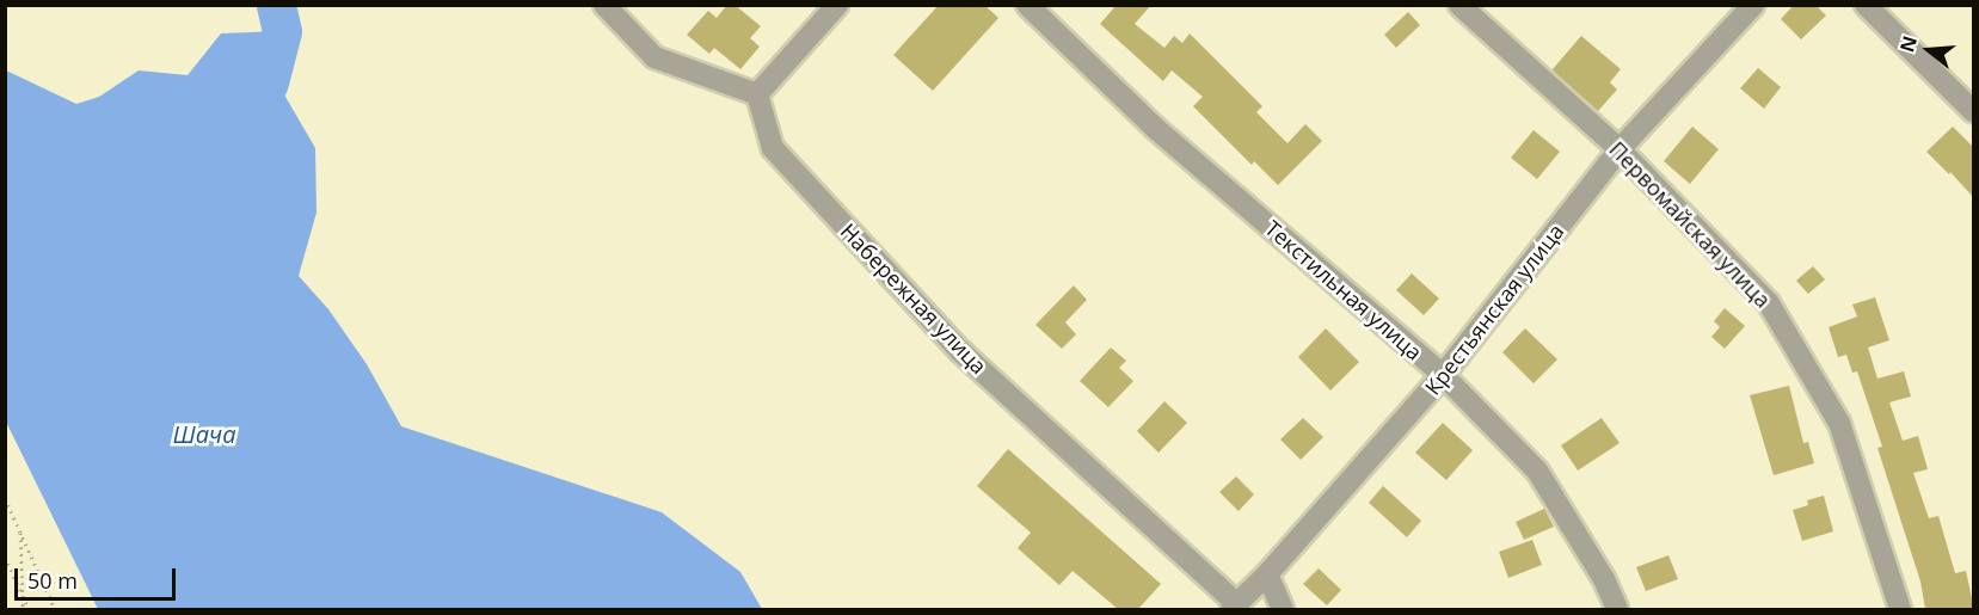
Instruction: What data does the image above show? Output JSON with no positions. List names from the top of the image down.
{
  "streets": {
    "street": [
      "Первомайская улица",
      "Текстильная улица",
      "Набережная улица",
      "Крестьянская улица"
    ]
  },
  "crossings": [
    ["Первомайская улица", "Крестьянская улица"],
    ["Текстильная улица", "Крестьянская улица"],
    ["Набережная улица", "Крестьянская улица"]
  ],
  "water": ["Шача"],
  "scale_bar": "50 m",
  "north": "left"
}
